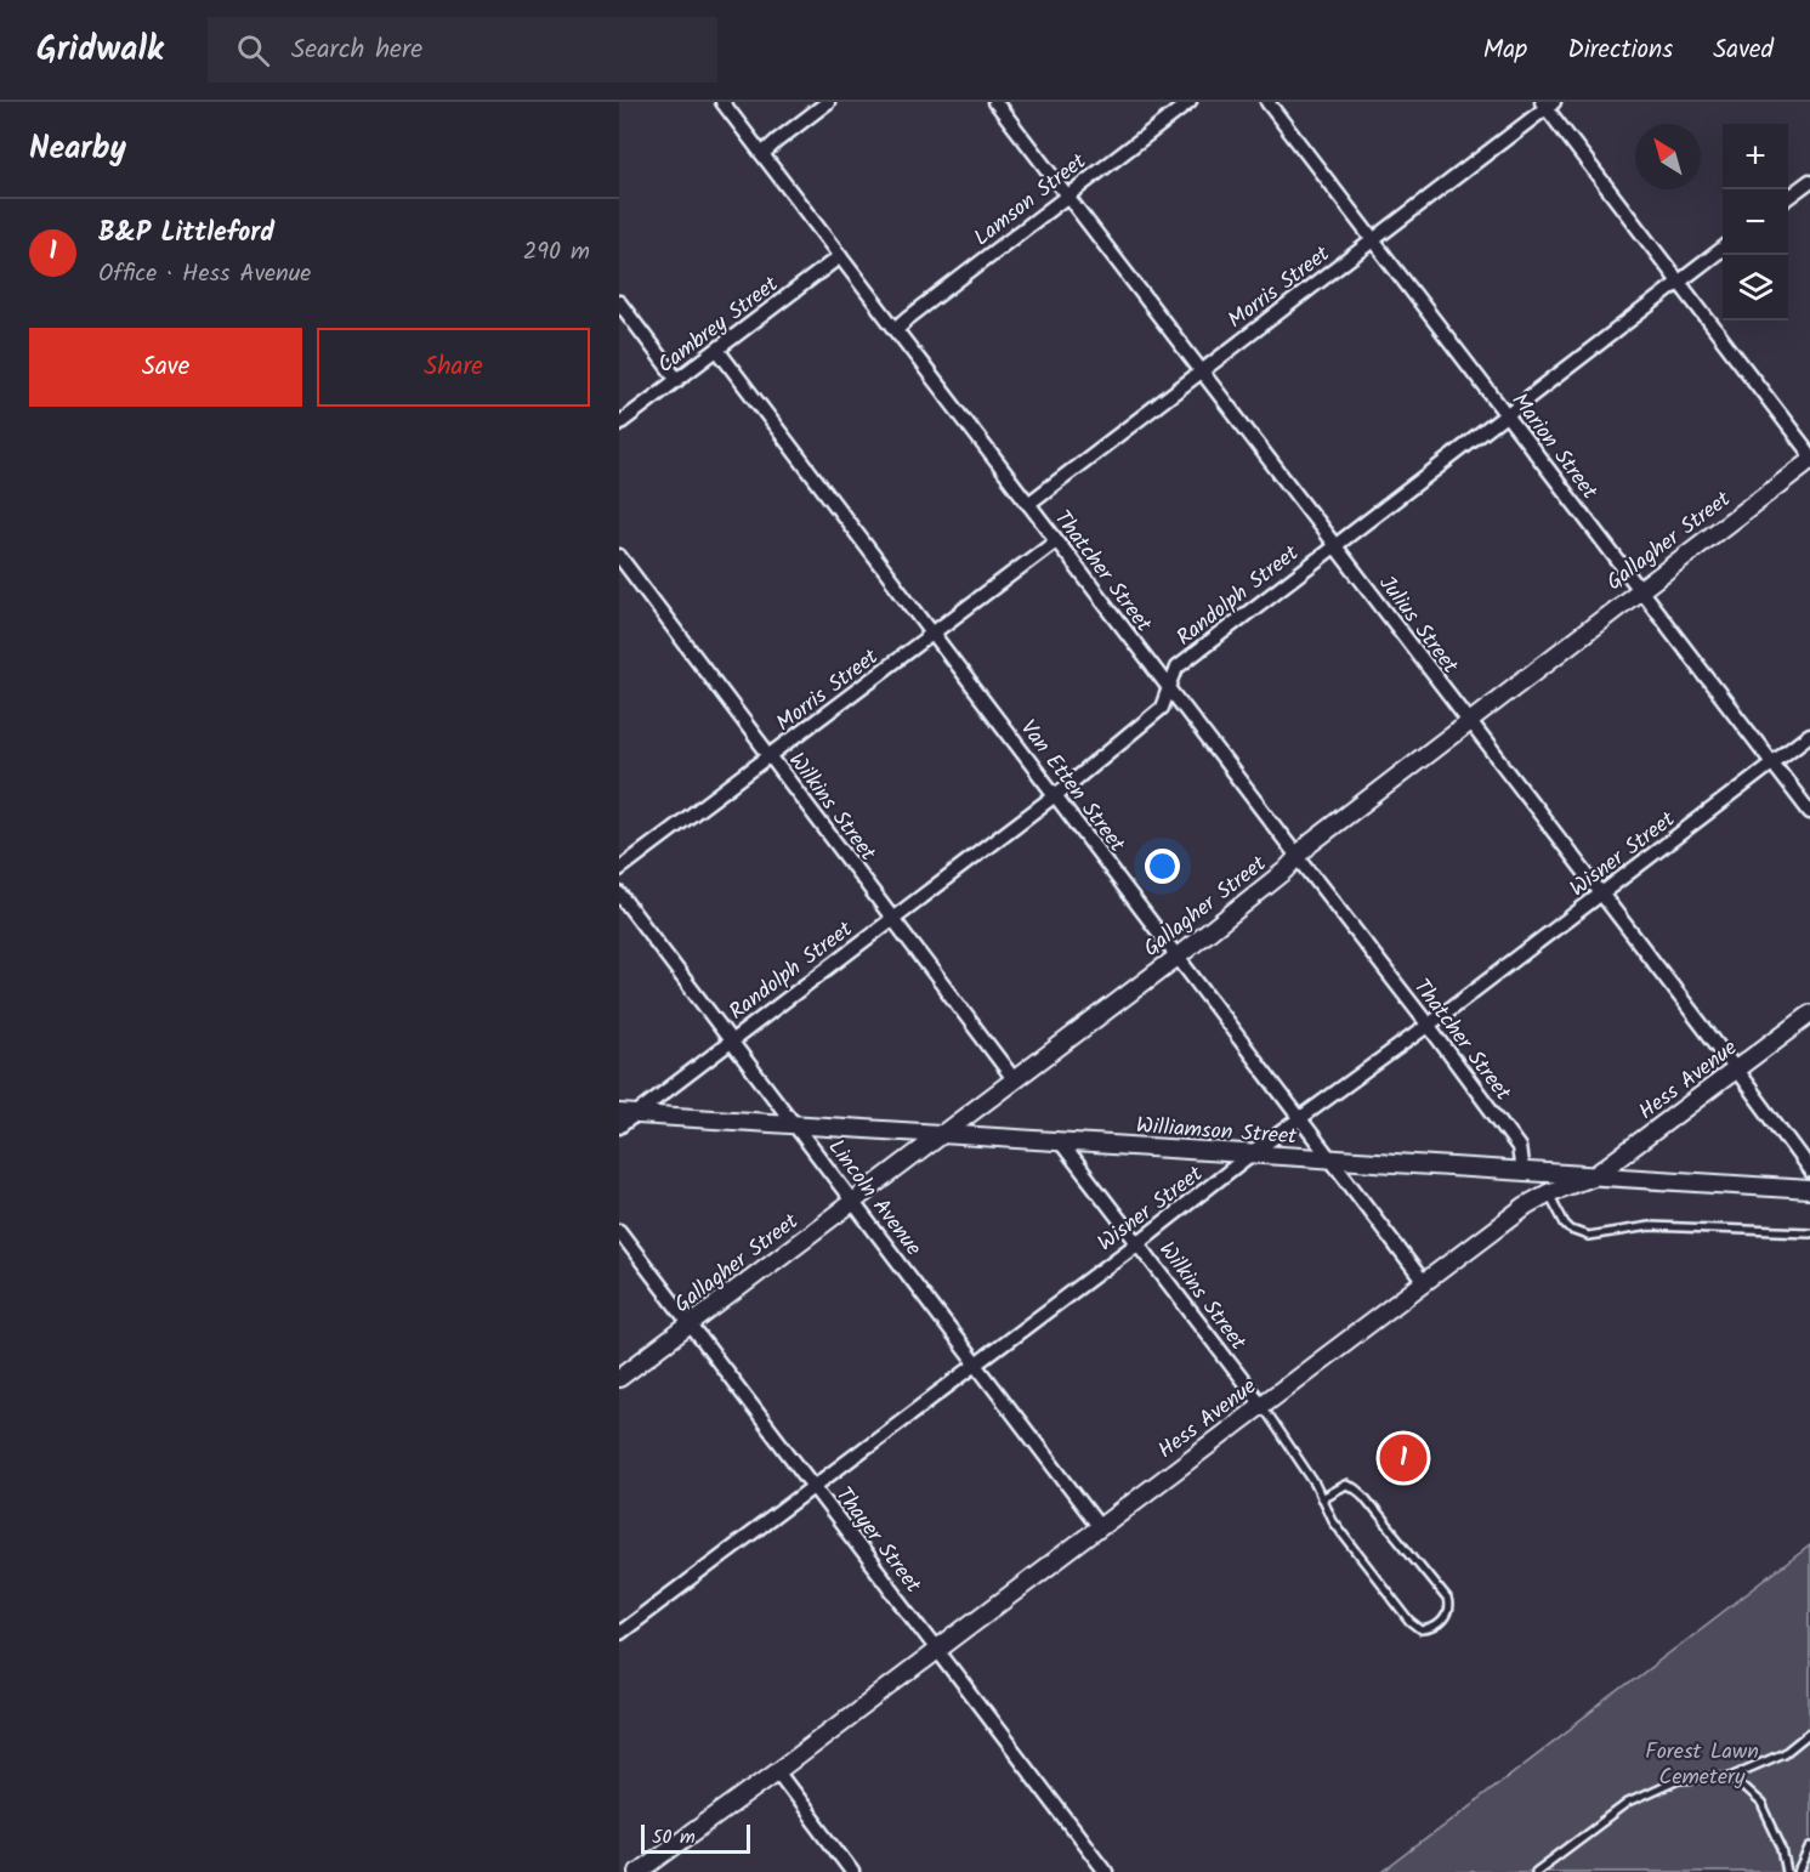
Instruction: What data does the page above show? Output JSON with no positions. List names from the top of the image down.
{
  "streets": {
    "street": [
      "Lamson Street",
      "Morris Street",
      "Cambrey Street",
      "Marion Street",
      "Gallagher Street",
      "Thatcher Street",
      "Randolph Street",
      "Julius Street",
      "Van Etten Street",
      "Wilkins Street",
      "Wisner Street",
      "Hess Avenue",
      "Williamson Street",
      "Lincoln Avenue",
      "Thayer Street"
    ]
  },
  "crossings": [
    ["Lamson Street", "Thatcher Street"],
    ["Lamson Street", "Julius Street"],
    ["Morris Street", "Marion Street"],
    ["Morris Street", "Thatcher Street"],
    ["Morris Street", "Julius Street"],
    ["Morris Street", "Van Etten Street"],
    ["Morris Street", "Wilkins Street"],
    ["Cambrey Street", "Thatcher Street"],
    ["Cambrey Street", "Van Etten Street"],
    ["Marion Street", "Gallagher Street"],
    ["Marion Street", "Randolph Street"],
    ["Marion Street", "Wisner Street"],
    ["Gallagher Street", "Thatcher Street"],
    ["Gallagher Street", "Julius Street"],
    ["Gallagher Street", "Van Etten Street"],
    ["Gallagher Street", "Wilkins Street"],
    ["Gallagher Street", "Williamson Street"],
    ["Gallagher Street", "Lincoln Avenue"],
    ["Gallagher Street", "Thayer Street"],
    ["Thatcher Street", "Randolph Street"],
    ["Thatcher Street", "Wisner Street"],
    ["Thatcher Street", "Williamson Street"],
    ["Randolph Street", "Julius Street"],
    ["Randolph Street", "Van Etten Street"],
    ["Randolph Street", "Wilkins Street"],
    ["Randolph Street", "Williamson Street"],
    ["Randolph Street", "Lincoln Avenue"],
    ["Julius Street", "Wisner Street"],
    ["Julius Street", "Hess Avenue"],
    ["Van Etten Street", "Wisner Street"],
    ["Van Etten Street", "Hess Avenue"],
    ["Van Etten Street", "Williamson Street"],
    ["Wilkins Street", "Wisner Street"],
    ["Wilkins Street", "Hess Avenue"],
    ["Wilkins Street", "Williamson Street"],
    ["Wisner Street", "Williamson Street"],
    ["Wisner Street", "Lincoln Avenue"],
    ["Wisner Street", "Thayer Street"],
    ["Hess Avenue", "Williamson Street"],
    ["Hess Avenue", "Lincoln Avenue"],
    ["Hess Avenue", "Thayer Street"],
    ["Williamson Street", "Lincoln Avenue"]
  ],
  "parks": ["Forest Lawn Cemetery"],
  "scale_bar": "50 m",
  "north": "top left",
  "page": {
    "header": "Gridwalk",
    "search": "Search here",
    "nav": ["Map", "Directions", "Saved"],
    "heading": "Nearby",
    "map_buttons": ["+", "−"],
    "list": [
      {
        "mark": "1",
        "name": "B&P Littleford",
        "note": "Office · Hess Avenue",
        "value": "290 m"
      }
    ],
    "buttons": ["Save", "Share"],
    "pins": "1",
    "scale": "50 m"
  }
}
